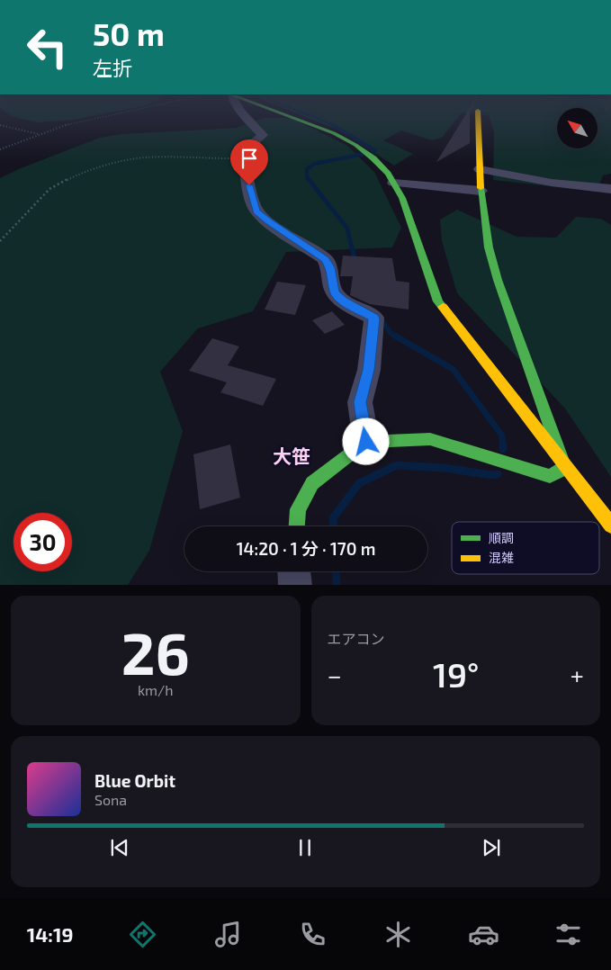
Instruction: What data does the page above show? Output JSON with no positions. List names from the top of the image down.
{
  "districts": ["大笹"],
  "legend": ["順調", "混雑"],
  "north": "top left",
  "page": {
    "turn": ["50 m", "左折"],
    "limit": "30",
    "trip": "14:20 · 1 分 · 170 m",
    "tile": [
      ["26", "km/h"],
      "エアコン"
    ],
    "heat": ["−", "19°", "+"],
    "song": ["Blue Orbit", "Sona"],
    "tabs": "14:19"
  }
}
